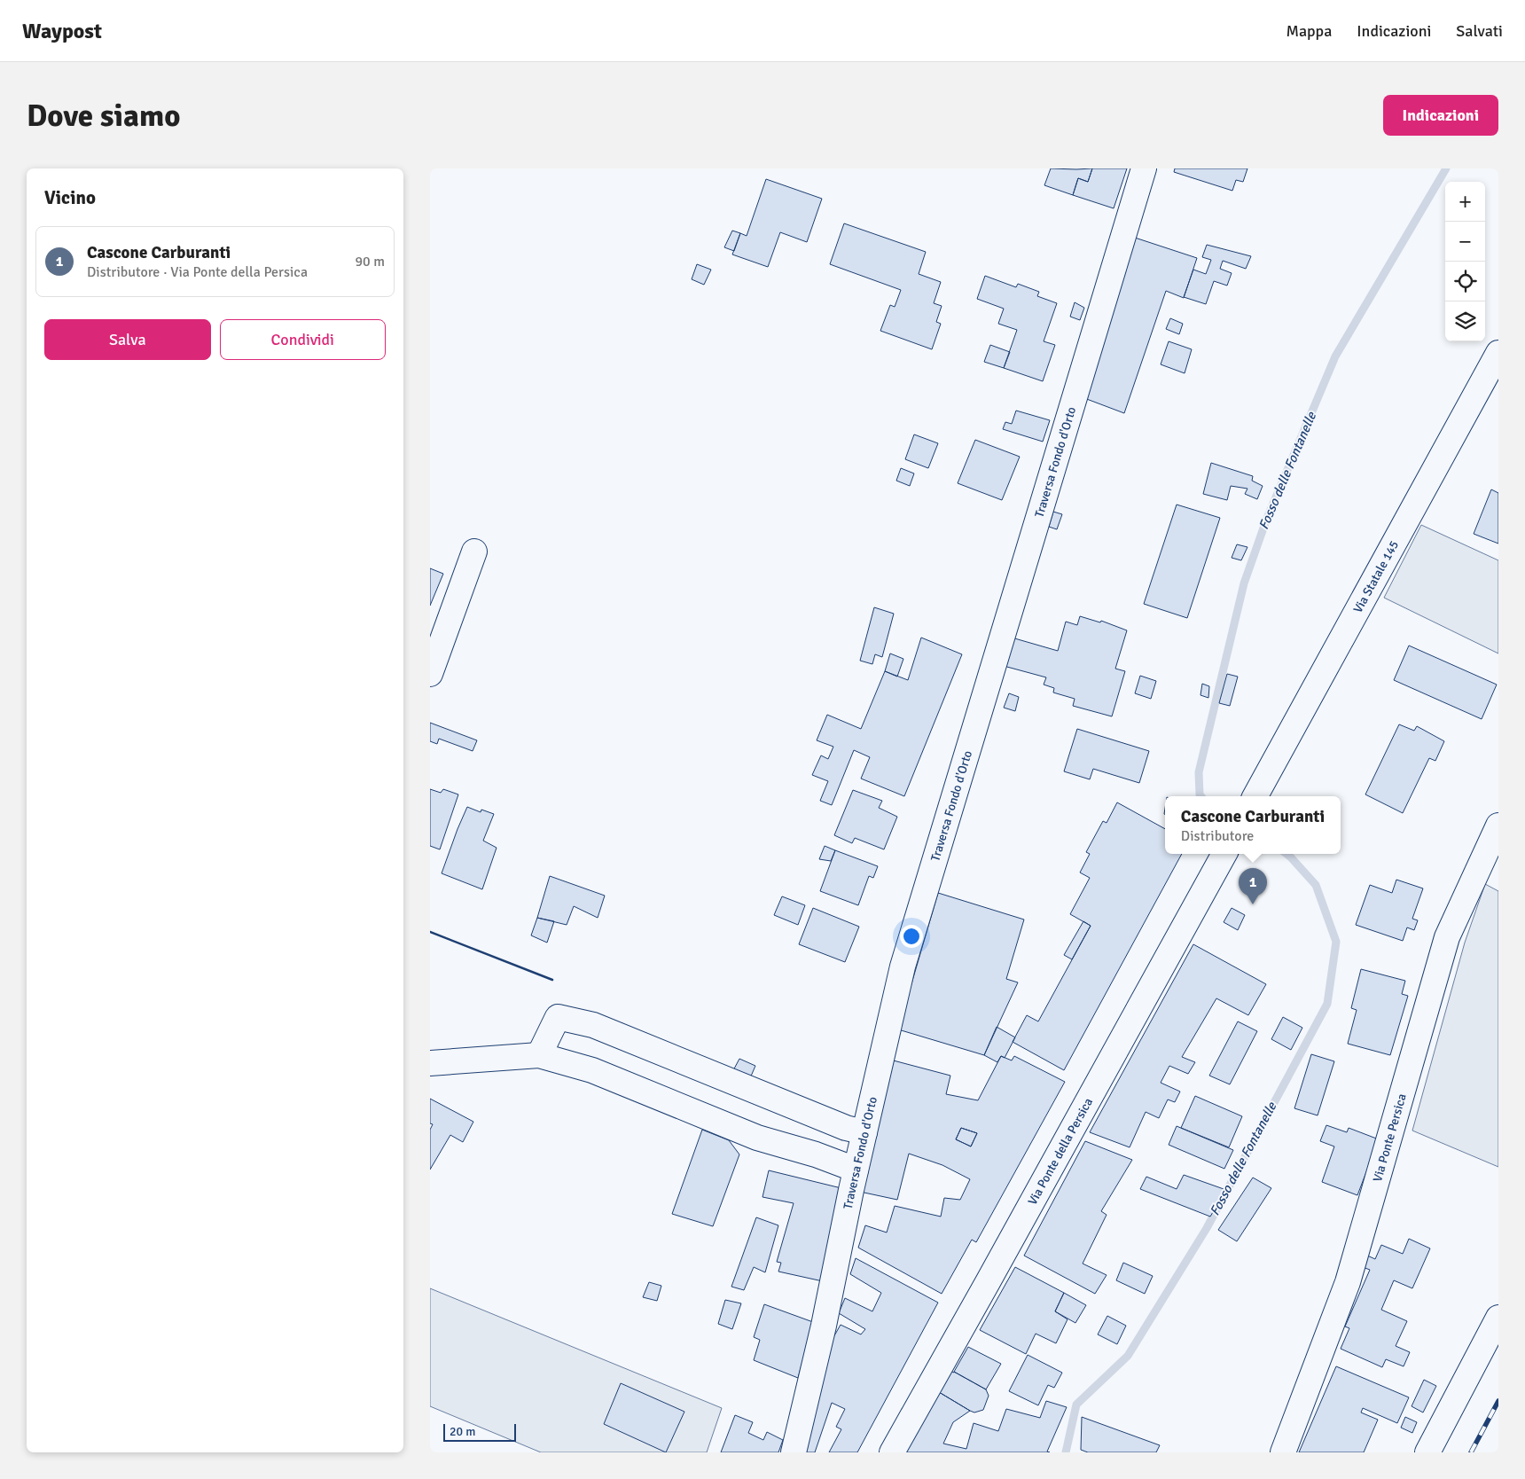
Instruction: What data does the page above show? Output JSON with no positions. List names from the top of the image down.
{
  "streets": {
    "main road": [
      "Traversa Fondo d'Orto",
      "Via Statale 145",
      "Via Ponte Persica",
      "Via Ponte della Persica"
    ]
  },
  "water": ["Fosso delle Fontanelle"],
  "scale_bar": "20 m",
  "page": {
    "header": "Waypost",
    "nav": ["Mappa", "Indicazioni", "Salvati"],
    "buttons": [
      "Indicazioni",
      ["Salva", "Condividi"]
    ],
    "title": "Dove siamo",
    "heading": "Vicino",
    "map_buttons": ["+", "−"],
    "list": [
      {
        "mark": "1",
        "name": "Cascone Carburanti",
        "note": "Distributore · Via Ponte della Persica",
        "value": "90 m"
      }
    ],
    "popup": ["Cascone Carburanti", "Distributore"],
    "pins": "1",
    "scale": "20 m"
  }
}
